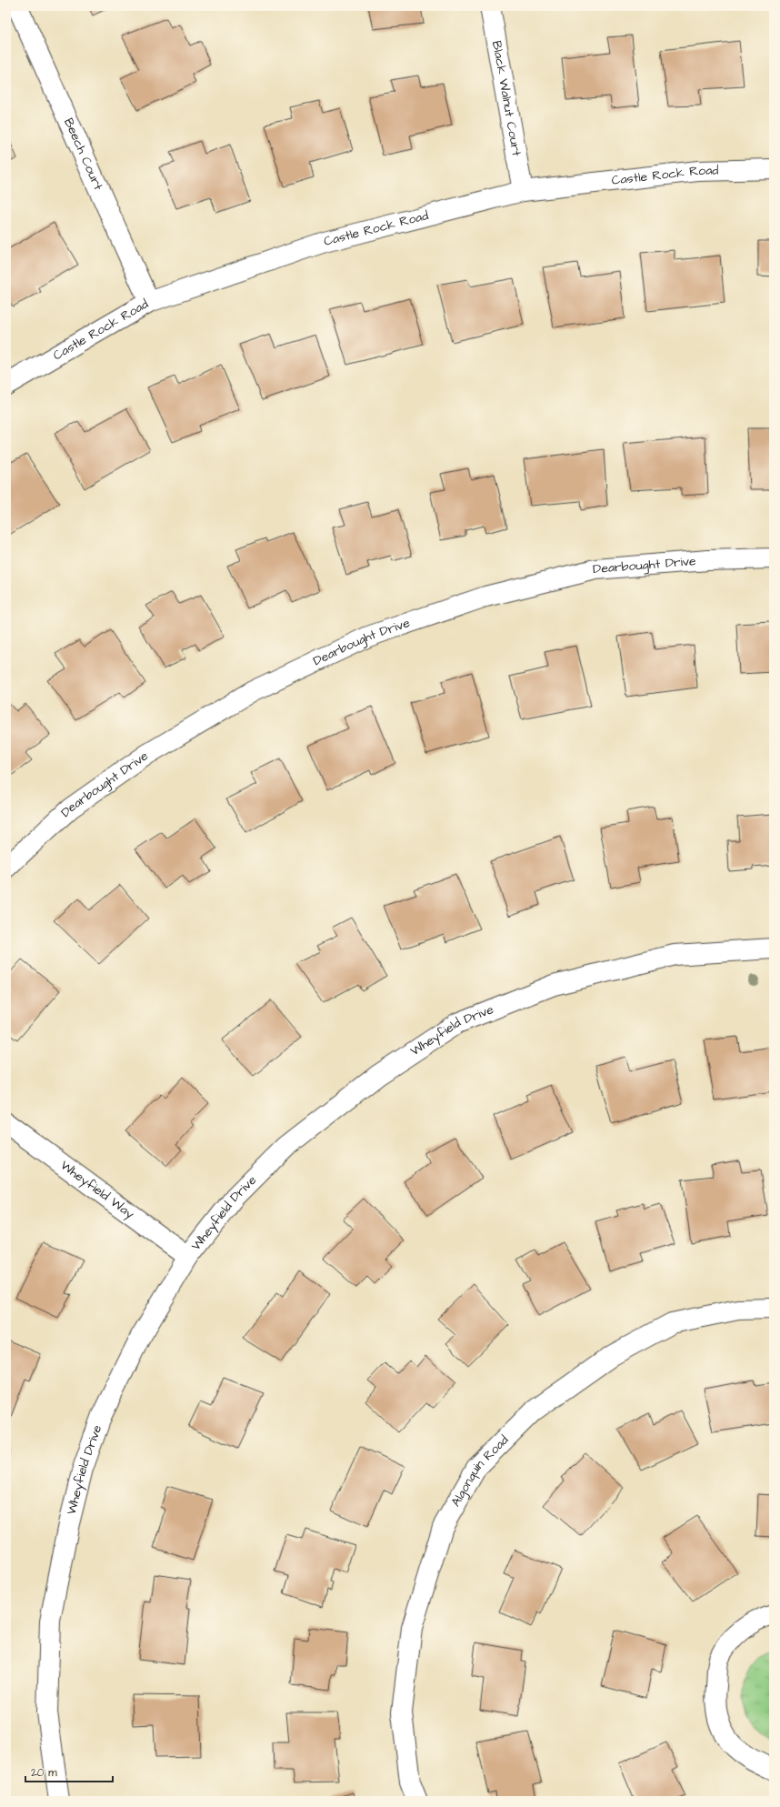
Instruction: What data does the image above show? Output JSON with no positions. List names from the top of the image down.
{
  "streets": {
    "street": [
      "Black Walnut Court",
      "Beech Court",
      "Castle Rock Road",
      "Dearbought Drive",
      "Wheyfield Drive",
      "Wheyfield Way",
      "Algonquin Road"
    ]
  },
  "crossings": [
    ["Black Walnut Court", "Castle Rock Road"],
    ["Beech Court", "Castle Rock Road"],
    ["Wheyfield Drive", "Wheyfield Way"]
  ],
  "scale_bar": "20 m"
}
